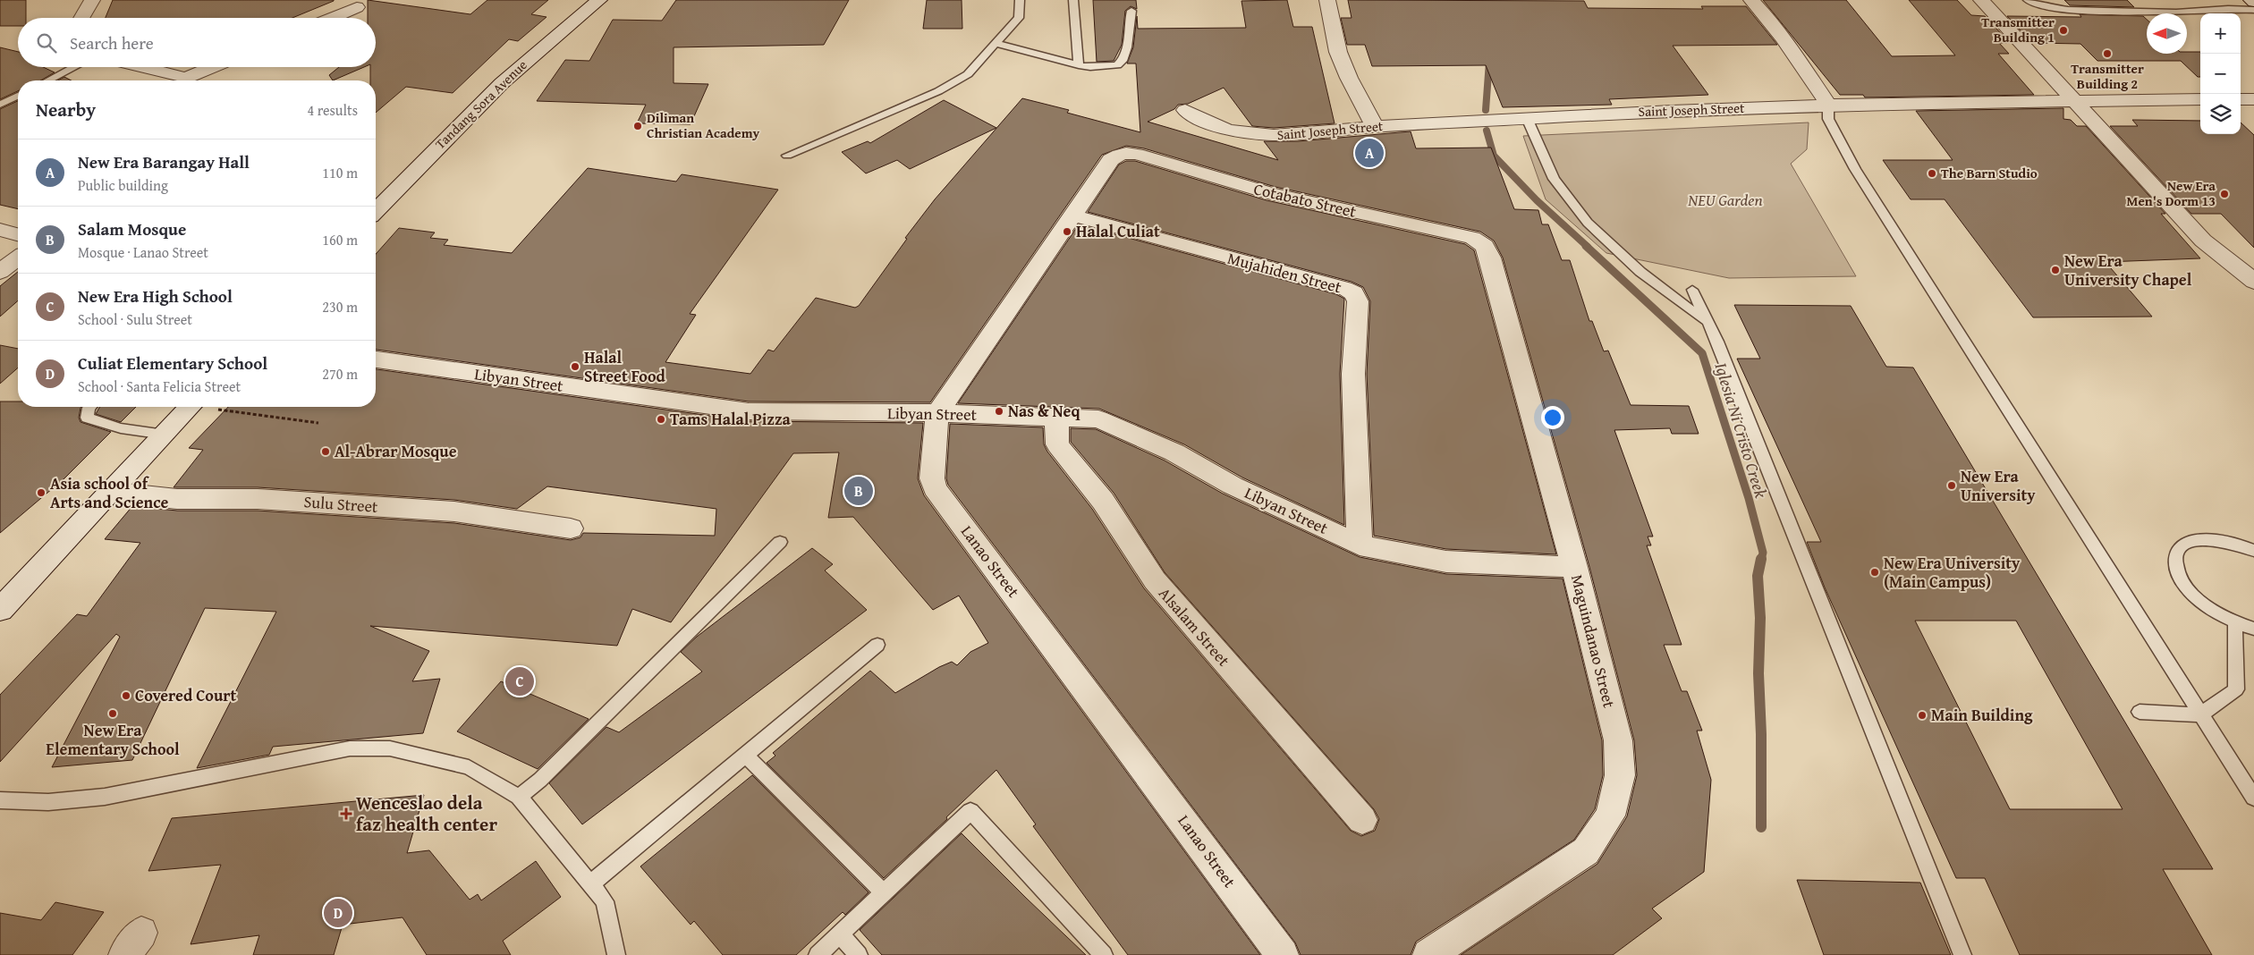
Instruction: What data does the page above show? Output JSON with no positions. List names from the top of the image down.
{
  "streets": {
    "street": [
      "Tandang Sora Avenue",
      "Saint Joseph Street",
      "Cotabato Street",
      "Mujahiden Street",
      "Libyan Street",
      "Sulu Street",
      "Lanao Street",
      "Alsalam Street",
      "Maguindanao Street"
    ]
  },
  "crossings": [
    ["Cotabato Street", "Lanao Street"],
    ["Cotabato Street", "Maguindanao Street"],
    ["Mujahiden Street", "Libyan Street"],
    ["Mujahiden Street", "Lanao Street"],
    ["Libyan Street", "Lanao Street"],
    ["Libyan Street", "Alsalam Street"],
    ["Libyan Street", "Maguindanao Street"]
  ],
  "water": ["Iglesia Ni Cristo Creek"],
  "parks": ["NEU Garden"],
  "places": {
    "other": [
      "Transmitter Building 1",
      "Transmitter Building 2",
      "Diliman Christian Academy",
      "The Barn Studio",
      "New Era Men's Dorm 13",
      "Halal Culiat",
      "New Era University Chapel",
      "Halal Street Food",
      "Nas & Neq",
      "Tams Halal Pizza",
      "Al-Abrar Mosque",
      "New Era University",
      "Asia school of Arts and Science",
      "New Era University (Main Campus)",
      "Covered Court",
      "New Era Elementary School",
      "Main Building"
    ],
    "health": ["Wenceslao dela faz health center"]
  },
  "north": "left",
  "page": {
    "map_buttons": ["+", "−"],
    "search": "Search here",
    "heading": ["Nearby", "4 results"],
    "pins": [
      "A",
      "B",
      "C",
      "D"
    ],
    "list": [
      {
        "mark": "A",
        "name": "New Era Barangay Hall",
        "note": "Public building",
        "value": "110 m"
      },
      {
        "mark": "B",
        "name": "Salam Mosque",
        "note": "Mosque · Lanao Street",
        "value": "160 m"
      },
      {
        "mark": "C",
        "name": "New Era High School",
        "note": "School · Sulu Street",
        "value": "230 m"
      },
      {
        "mark": "D",
        "name": "Culiat Elementary School",
        "note": "School · Santa Felicia Street",
        "value": "270 m"
      }
    ]
  }
}
